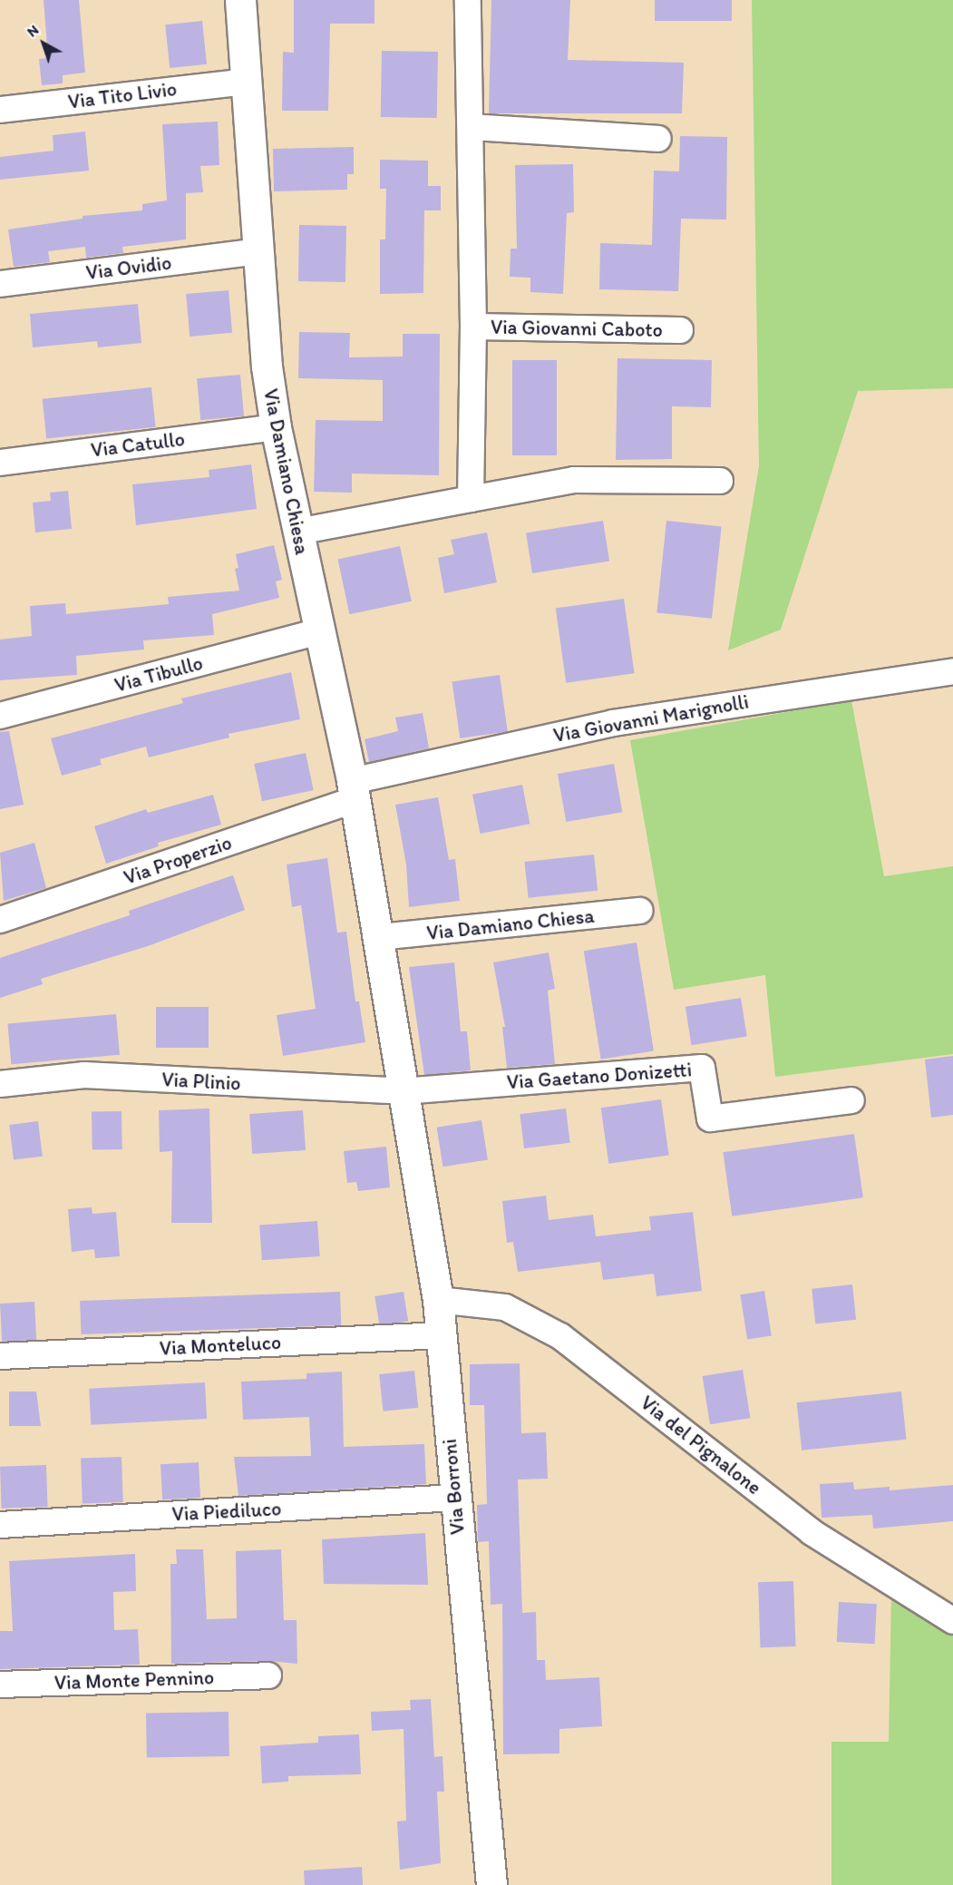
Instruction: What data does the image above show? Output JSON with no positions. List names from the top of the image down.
{
  "streets": {
    "street": [
      "Via Tito Livio",
      "Via Ovidio",
      "Via Giovanni Caboto",
      "Via Catullo",
      "Via Damiano Chiesa",
      "Via Tibullo",
      "Via Giovanni Marignolli",
      "Via Properzio",
      "Via Gaetano Donizetti",
      "Via Plinio",
      "Via Monteluco",
      "Via del Pignalone",
      "Via Borroni",
      "Via Piediluco",
      "Via Monte Pennino"
    ]
  },
  "crossings": [
    ["Via Tito Livio", "Via Damiano Chiesa"],
    ["Via Ovidio", "Via Damiano Chiesa"],
    ["Via Catullo", "Via Damiano Chiesa"],
    ["Via Damiano Chiesa", "Via Tibullo"],
    ["Via Damiano Chiesa", "Via Giovanni Marignolli"],
    ["Via Damiano Chiesa", "Via Properzio"],
    ["Via Damiano Chiesa", "Via Gaetano Donizetti"],
    ["Via Damiano Chiesa", "Via Plinio"],
    ["Via Damiano Chiesa", "Via Borroni"],
    ["Via Giovanni Marignolli", "Via Properzio"],
    ["Via Gaetano Donizetti", "Via Plinio"],
    ["Via Gaetano Donizetti", "Via Borroni"],
    ["Via Plinio", "Via Borroni"],
    ["Via Monteluco", "Via Borroni"],
    ["Via del Pignalone", "Via Borroni"],
    ["Via Borroni", "Via Piediluco"]
  ],
  "north": "top left"
}
